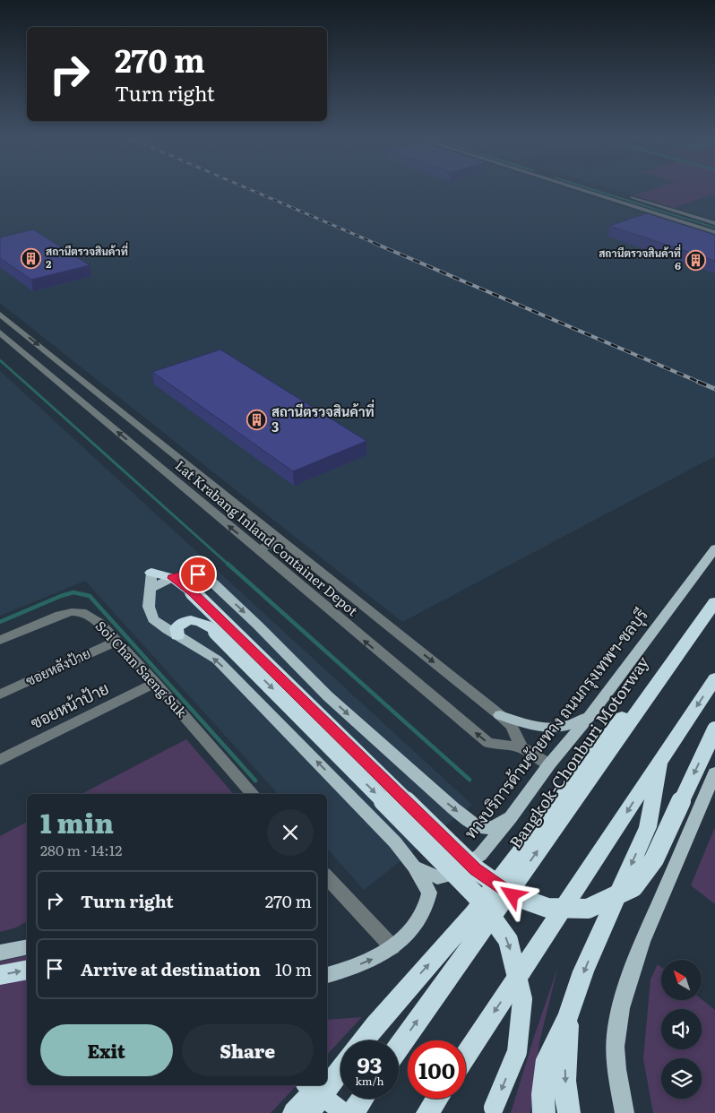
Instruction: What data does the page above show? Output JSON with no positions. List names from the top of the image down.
{
  "streets": {
    "highway": ["Bangkok-Chonburi Motorway"],
    "main road": ["ทางบริการด้านซ้ายทาง ถนนกรุงเทพฯ-ชลบุรี"],
    "street": [
      "Lat Krabang Inland Container Depot",
      "ซอยหลังป้าย",
      "Soi Chan Saeng Suk",
      "ซอยหน้าป้าย"
    ]
  },
  "crossings": [
    ["ซอยหลังป้าย", "Soi Chan Saeng Suk"],
    ["Soi Chan Saeng Suk", "ซอยหน้าป้าย"]
  ],
  "places": {
    "building": ["สถานีตรวจสินค้าที่ 2", "สถานีตรวจสินค้าที่ 6", "สถานีตรวจสินค้าที่ 3"]
  },
  "north": "top left",
  "page": {
    "turn": ["270 m", "Turn right"],
    "heading": ["1 min", "280 m · 14:12"],
    "list": [
      {
        "name": "Turn right",
        "value": "270 m"
      },
      {
        "name": "Arrive at destination",
        "value": "10 m"
      }
    ],
    "buttons": ["Exit", "Share"],
    "speed": "93 km/h",
    "limit": "100"
  }
}
